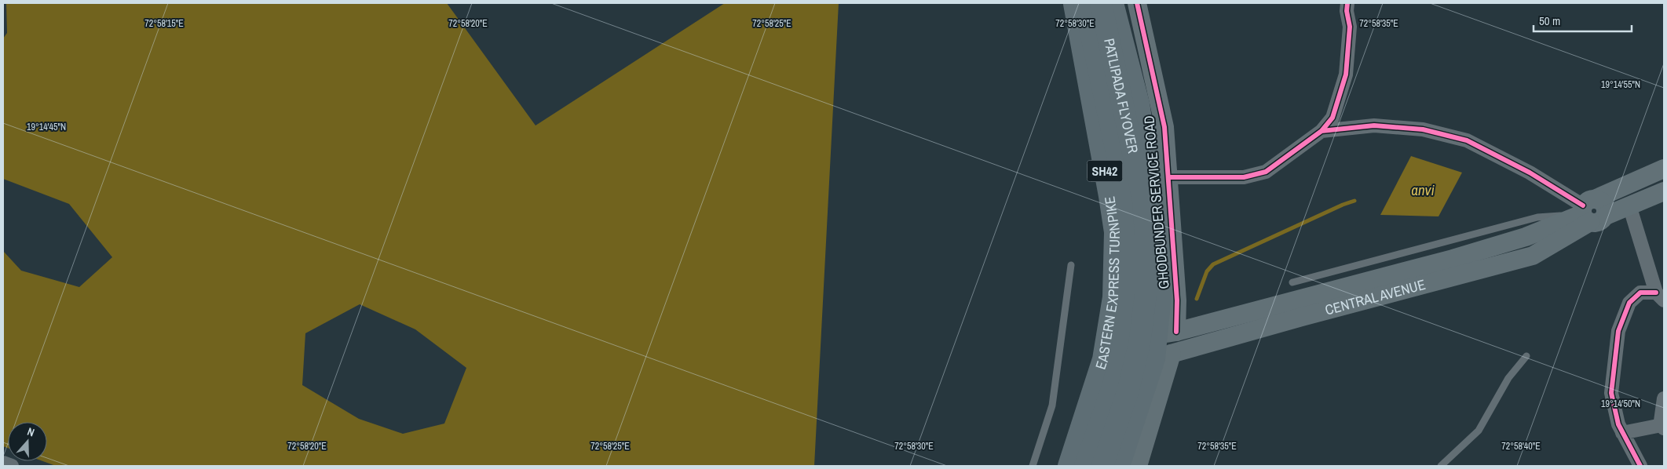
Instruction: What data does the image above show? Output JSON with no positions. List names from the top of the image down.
{
  "streets": {
    "main road": [
      "PATLIPADA FLYOVER",
      "SH42",
      "GHODBUNDER SERVICE ROAD",
      "EASTERN EXPRESS TURNPIKE",
      "CENTRAL AVENUE"
    ]
  },
  "crossings": [
    ["GHODBUNDER SERVICE ROAD", "CENTRAL AVENUE"],
    ["EASTERN EXPRESS TURNPIKE", "CENTRAL AVENUE"]
  ],
  "water": ["anvi"],
  "scale_bar": "50 m",
  "north": "top",
  "coordinates": [
    "72°58'15\"E",
    "72°58'20\"E",
    "72°58'25\"E",
    "72°58'30\"E",
    "72°58'35\"E",
    "19°14'55\"N",
    "19°14'45\"N",
    "19°14'50\"N",
    "72°58'40\"E"
  ]
}
